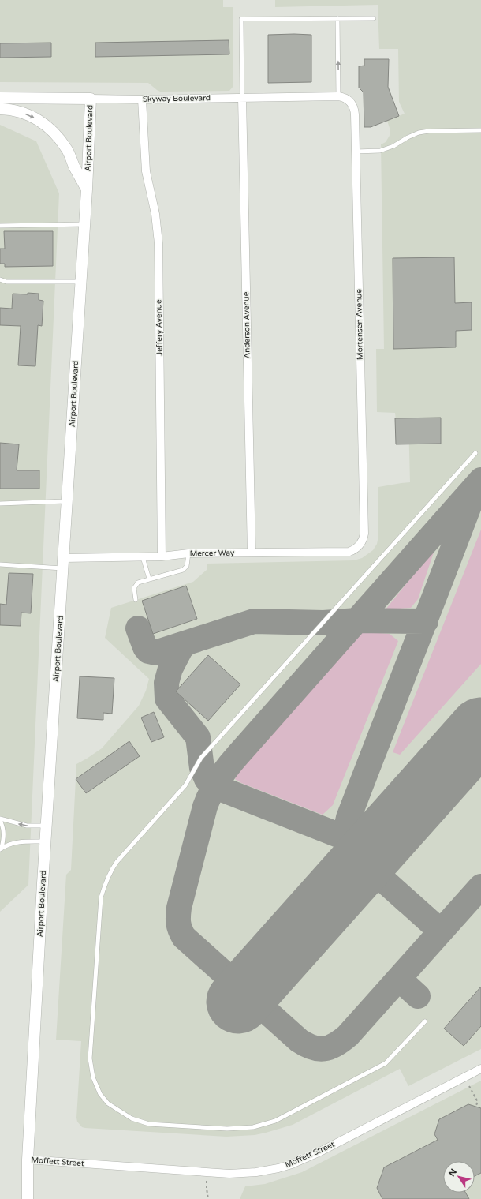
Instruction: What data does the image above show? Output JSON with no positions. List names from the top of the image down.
{
  "streets": {
    "main road": ["Skyway Boulevard", "Airport Boulevard"],
    "street": [
      "Mortensen Avenue",
      "Anderson Avenue",
      "Jeffery Avenue",
      "Mercer Way",
      "Moffett Street"
    ]
  },
  "crossings": [
    ["Skyway Boulevard", "Airport Boulevard"],
    ["Skyway Boulevard", "Mortensen Avenue"],
    ["Skyway Boulevard", "Anderson Avenue"],
    ["Skyway Boulevard", "Jeffery Avenue"],
    ["Airport Boulevard", "Mercer Way"],
    ["Airport Boulevard", "Moffett Street"],
    ["Mortensen Avenue", "Mercer Way"],
    ["Anderson Avenue", "Mercer Way"],
    ["Jeffery Avenue", "Mercer Way"]
  ],
  "north": "top left"
}
